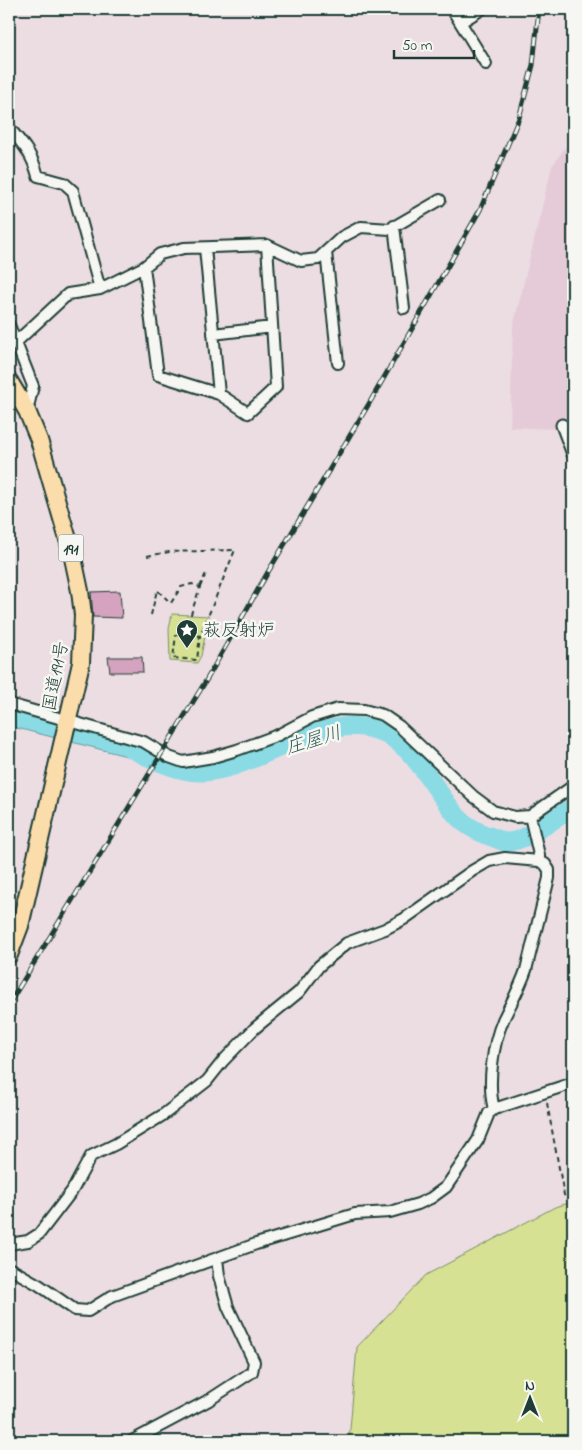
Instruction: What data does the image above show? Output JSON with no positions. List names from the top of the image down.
{
  "streets": {
    "highway": ["191", "国道191号"]
  },
  "water": ["庄屋川"],
  "places": {
    "place": ["萩反射炉"]
  },
  "scale_bar": "50 m",
  "north": "top"
}
